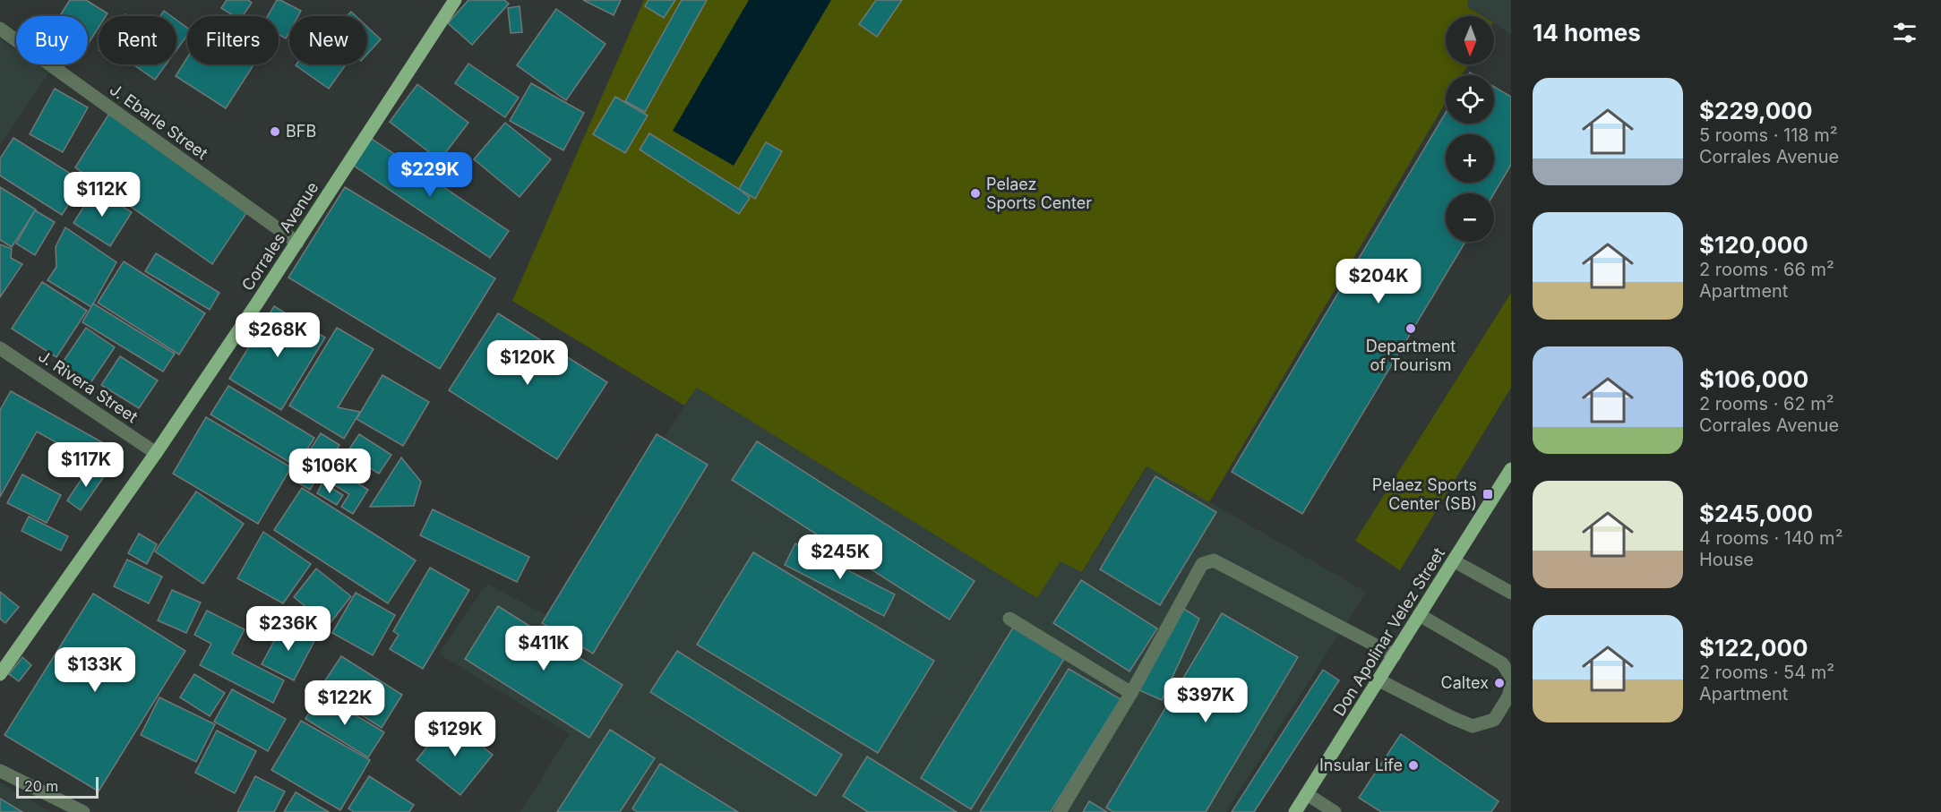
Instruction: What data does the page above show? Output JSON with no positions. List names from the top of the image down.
{
  "streets": {
    "main road": ["Corrales Avenue", "Don Apolinar Velez Street"],
    "street": ["J. Ebarle Street", "J. Rivera Street"]
  },
  "crossings": [
    ["J. Ebarle Street", "Corrales Avenue"],
    ["Corrales Avenue", "J. Rivera Street"]
  ],
  "places": {
    "other": [
      "BFB",
      "Pelaez Sports Center",
      "Department of Tourism",
      "Caltex",
      "Insular Life"
    ],
    "transit": ["Pelaez Sports Center (SB)"]
  },
  "scale_bar": "20 m",
  "north": "bottom",
  "page": {
    "heading": "14 homes",
    "map_buttons": ["+", "−"],
    "chip": [
      "Buy",
      "Rent",
      "Filters",
      "New"
    ],
    "list": [
      {
        "name": "$229,000",
        "note": "5 rooms · 118 m² · Corrales Avenue"
      },
      {
        "name": "$120,000",
        "note": "2 rooms · 66 m² · Apartment"
      },
      {
        "name": "$106,000",
        "note": "2 rooms · 62 m² · Corrales Avenue"
      },
      {
        "name": "$245,000",
        "note": "4 rooms · 140 m² · House"
      },
      {
        "name": "$122,000",
        "note": "2 rooms · 54 m² · Apartment"
      }
    ],
    "price": [
      "$229K",
      "$112K",
      "$204K",
      "$268K",
      "$120K",
      "$117K",
      "$106K",
      "$245K",
      "$236K",
      "$411K",
      "$133K",
      "$397K",
      "$122K",
      "$129K"
    ],
    "scale": "20 m"
  }
}
